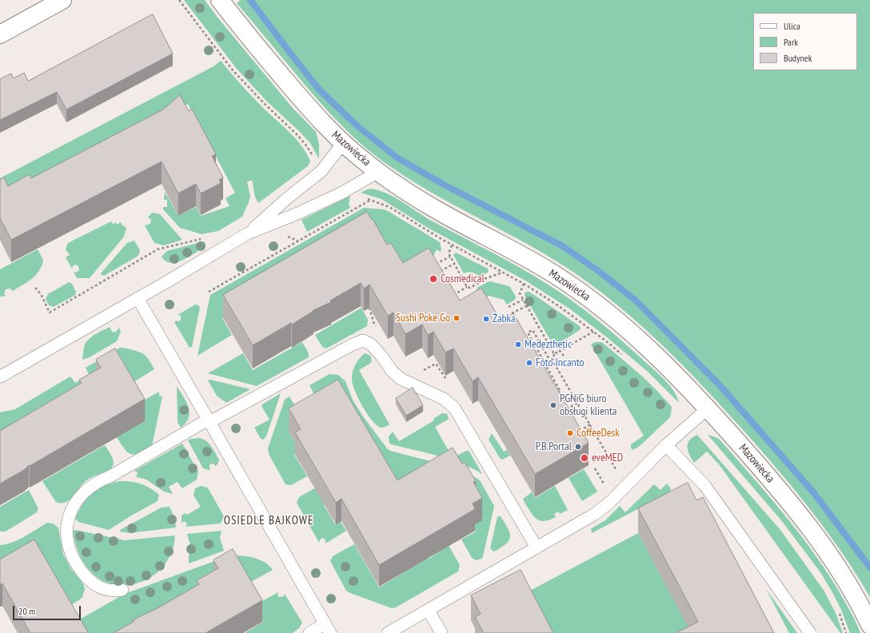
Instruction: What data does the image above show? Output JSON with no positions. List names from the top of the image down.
{
  "streets": {
    "street": ["Mazowiecka"]
  },
  "districts": ["OSIEDLE BAJKOWE"],
  "places": [
    "Cosmedical",
    "Sushi Poke Go",
    "Żabka",
    "Medezthetic",
    "Foto Incanto",
    "PGNiG biuro obsługi klienta",
    "CoffeeDesk",
    "P.B.Portal",
    "eveMED"
  ],
  "legend": ["Ulica", "Park", "Budynek"],
  "scale_bar": "20 m"
}
